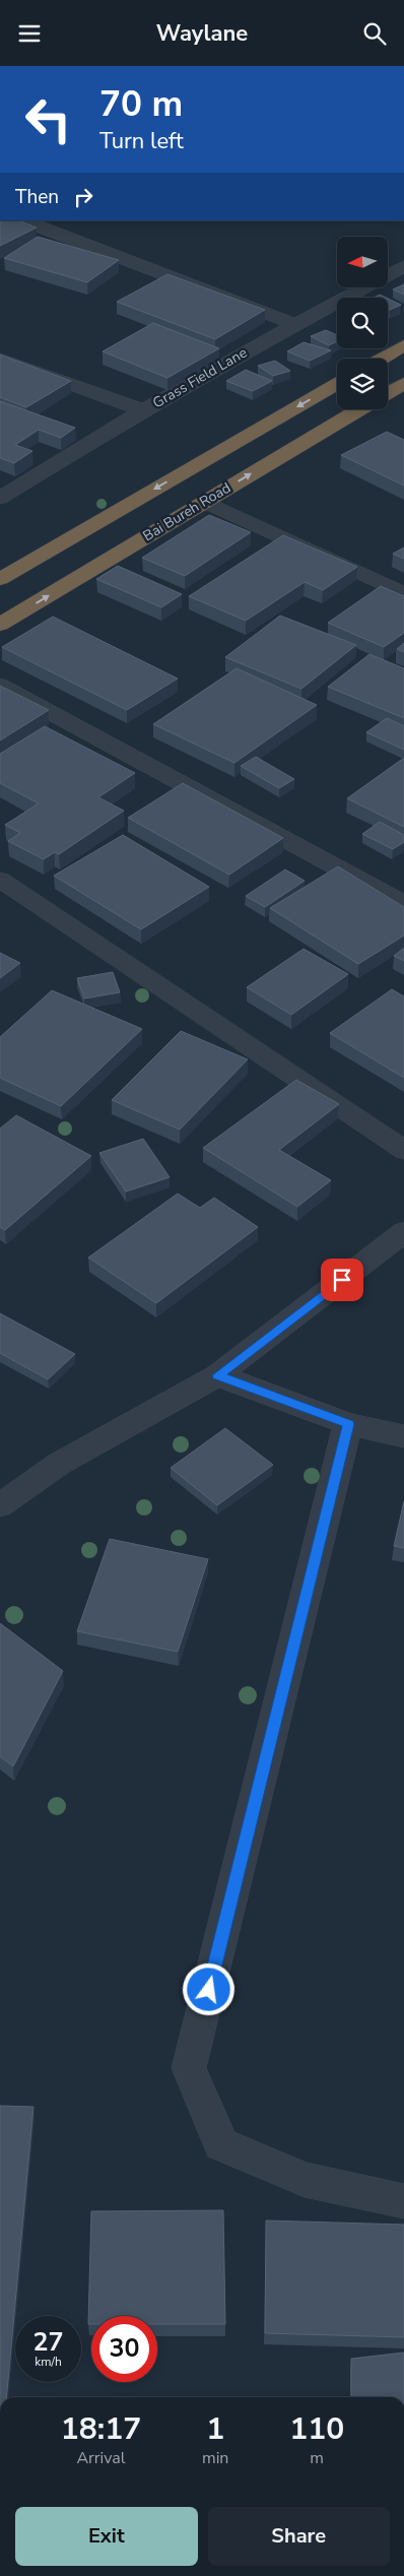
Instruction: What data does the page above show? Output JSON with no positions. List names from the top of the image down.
{
  "streets": {
    "highway": ["Bai Bureh Road"],
    "street": ["Grass Field Lane"]
  },
  "north": "left",
  "page": {
    "header": "Waylane",
    "turn": ["70 m", "Turn left"],
    "then": "Then",
    "speed": "27 km/h",
    "limit": "30",
    "eta": [
      "18:17",
      "Arrival",
      "1",
      "min",
      "110",
      "m"
    ],
    "buttons": ["Exit", "Share"]
  }
}
